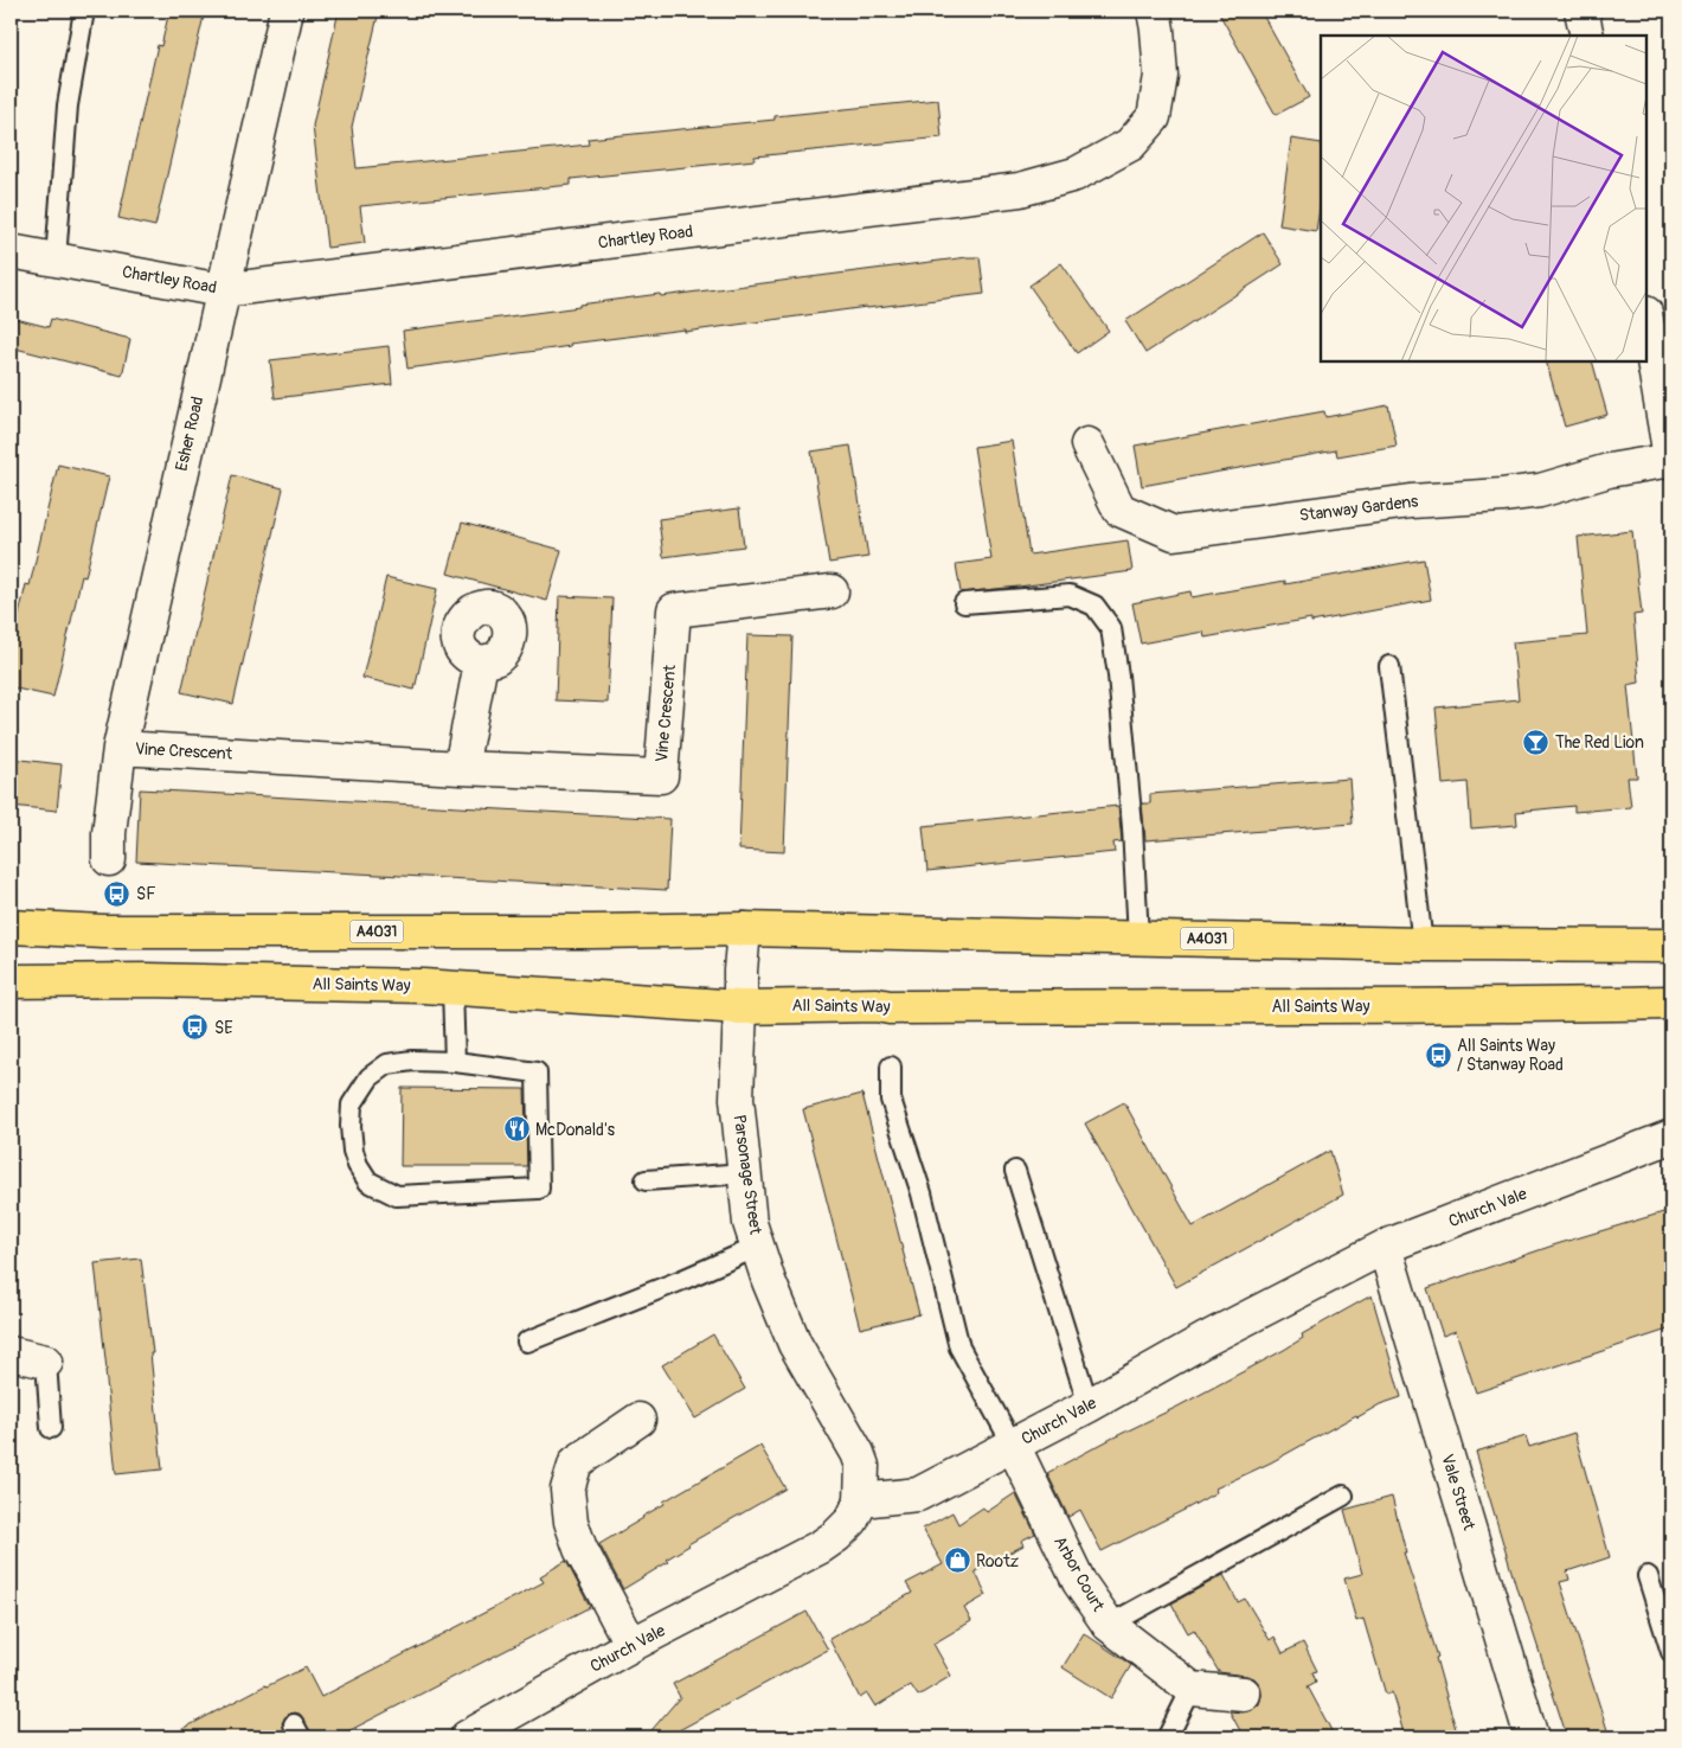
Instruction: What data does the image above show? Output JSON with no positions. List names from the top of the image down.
{
  "streets": {
    "highway": ["A4031", "All Saints Way"],
    "street": [
      "Chartley Road",
      "Esher Road",
      "Stanway Gardens",
      "Vine Crescent",
      "Parsonage Street",
      "Church Vale",
      "Vale Street",
      "Arbor Court"
    ]
  },
  "crossings": [
    ["Chartley Road", "Esher Road"],
    ["Esher Road", "Vine Crescent"],
    ["A4031", "Parsonage Street"],
    ["All Saints Way", "Parsonage Street"],
    ["Parsonage Street", "Church Vale"],
    ["Church Vale", "Vale Street"],
    ["Church Vale", "Arbor Court"]
  ],
  "places": {
    "bar": ["The Red Lion"],
    "bus stop": ["SF", "SE", "All Saints Way / Stanway Road"],
    "restaurant": ["McDonald's"],
    "shop": ["Rootz"]
  }
}
